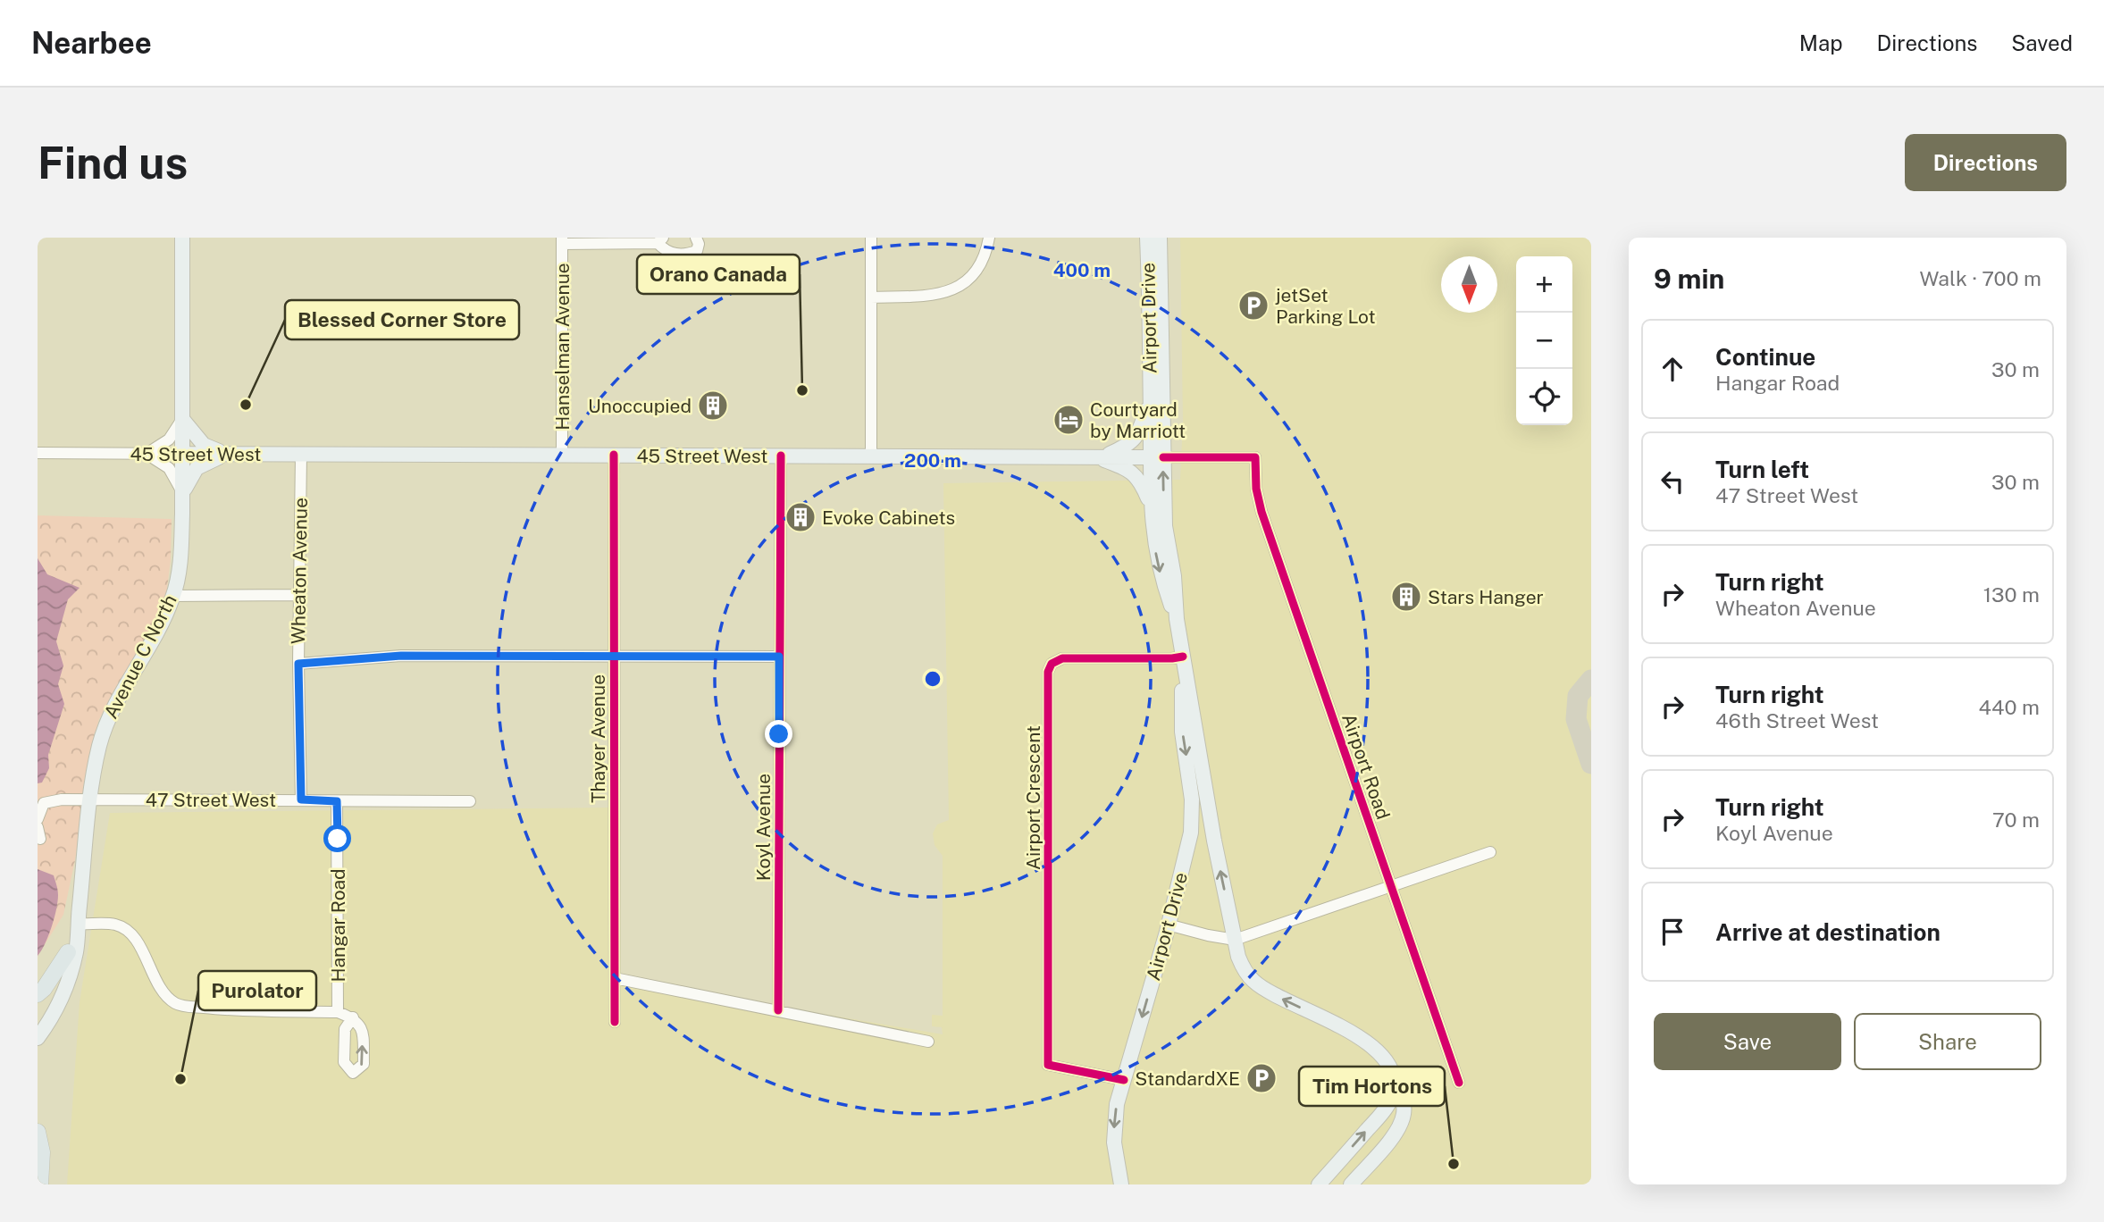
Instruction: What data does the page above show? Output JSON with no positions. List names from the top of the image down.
{
  "streets": {
    "main road": ["Airport Drive", "45 Street West", "Avenue C North"],
    "street": [
      "Hanselman Avenue",
      "Wheaton Avenue",
      "Thayer Avenue",
      "Airport Road",
      "Airport Crescent",
      "47 Street West",
      "Koyl Avenue",
      "Hangar Road"
    ]
  },
  "crossings": [
    ["Airport Drive", "45 Street West"],
    ["Airport Drive", "Airport Crescent"],
    ["Hanselman Avenue", "45 Street West"],
    ["45 Street West", "Wheaton Avenue"],
    ["45 Street West", "Avenue C North"],
    ["45 Street West", "Thayer Avenue"],
    ["45 Street West", "Airport Road"],
    ["45 Street West", "Koyl Avenue"],
    ["Wheaton Avenue", "47 Street West"],
    ["Avenue C North", "47 Street West"],
    ["47 Street West", "Hangar Road"]
  ],
  "places": {
    "parking": ["jetSet Parking Lot", "StandardXE"],
    "other": [
      "Orano Canada",
      "Blessed Corner Store",
      "Purolator",
      "Tim Hortons"
    ],
    "building": ["Unoccupied", "Evoke Cabinets", "Stars Hanger"],
    "hotel": ["Courtyard by Marriott"]
  },
  "north": "bottom",
  "page": {
    "header": "Nearbee",
    "nav": ["Map", "Directions", "Saved"],
    "buttons": [
      "Directions",
      ["Save", "Share"]
    ],
    "title": "Find us",
    "heading": ["9 min", "Walk · 700 m"],
    "map_buttons": ["+", "−"],
    "list": [
      ["Continue", "Hangar Road", "30 m"],
      ["Turn left", "47 Street West", "30 m"],
      ["Turn right", "Wheaton Avenue", "130 m"],
      ["Turn right", "46th Street West", "440 m"],
      ["Turn right", "Koyl Avenue", "70 m"],
      "Arrive at destination"
    ]
  },
  "rings": ["400 m", "200 m"]
}
